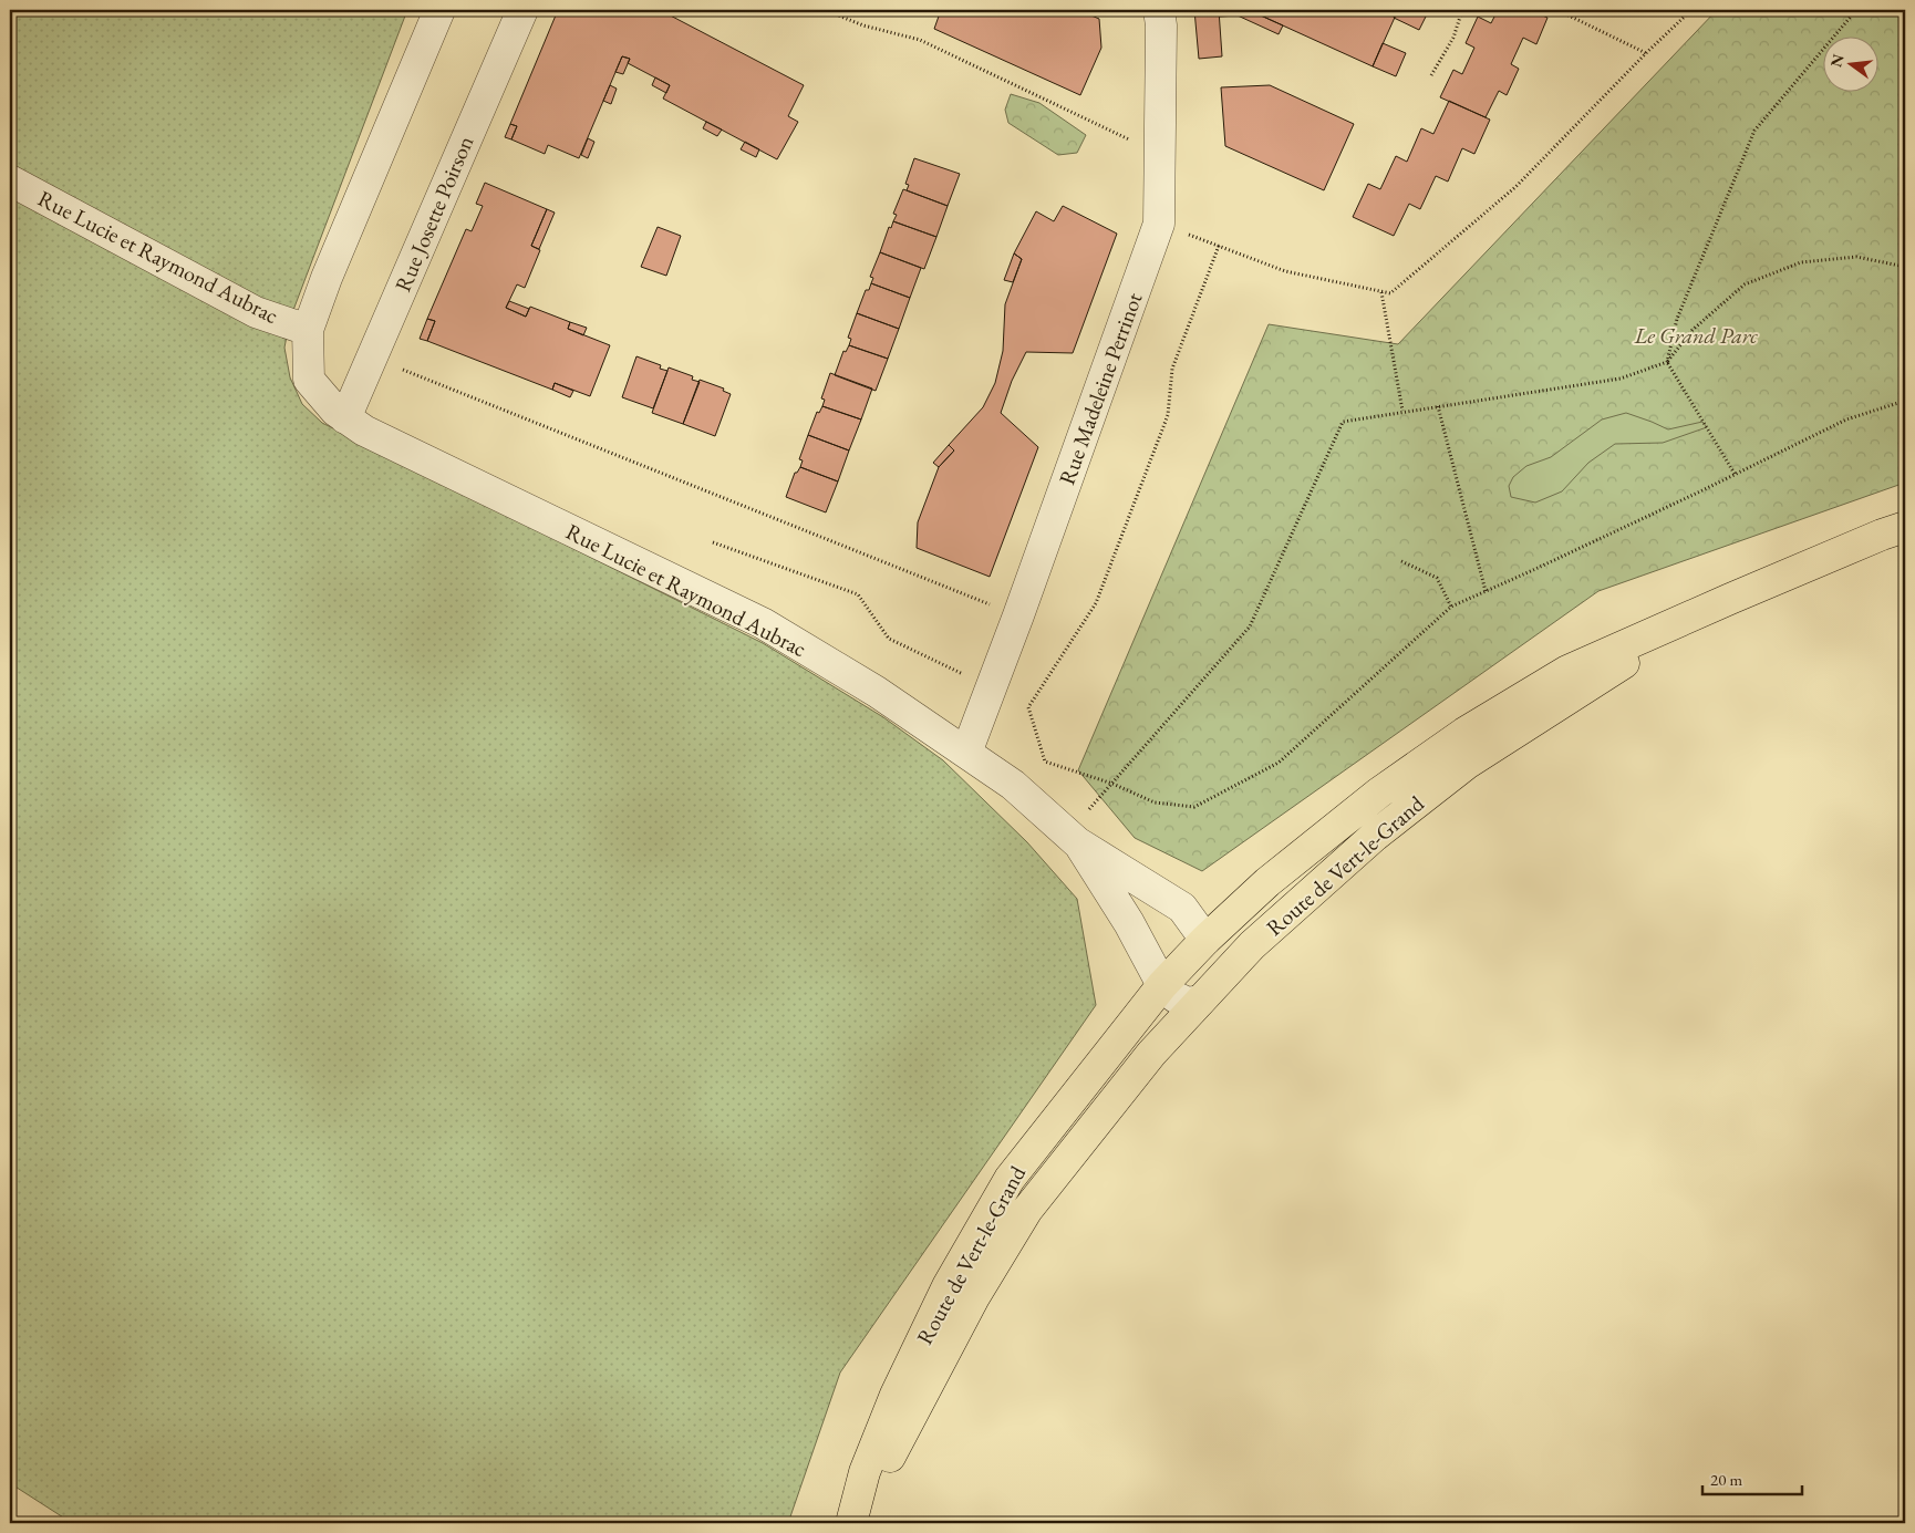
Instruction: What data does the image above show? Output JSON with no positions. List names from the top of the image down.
{
  "streets": {
    "main road": ["Route de Vert-le-Grand"],
    "street": ["Rue Josette Poirson", "Rue Lucie et Raymond Aubrac", "Rue Madeleine Perrinot"]
  },
  "crossings": [
    ["Rue Josette Poirson", "Rue Lucie et Raymond Aubrac"],
    ["Rue Lucie et Raymond Aubrac", "Rue Madeleine Perrinot"],
    ["Rue Lucie et Raymond Aubrac", "Route de Vert-le-Grand"]
  ],
  "parks": ["Le Grand Parc"],
  "scale_bar": "20 m",
  "north": "left"
}
